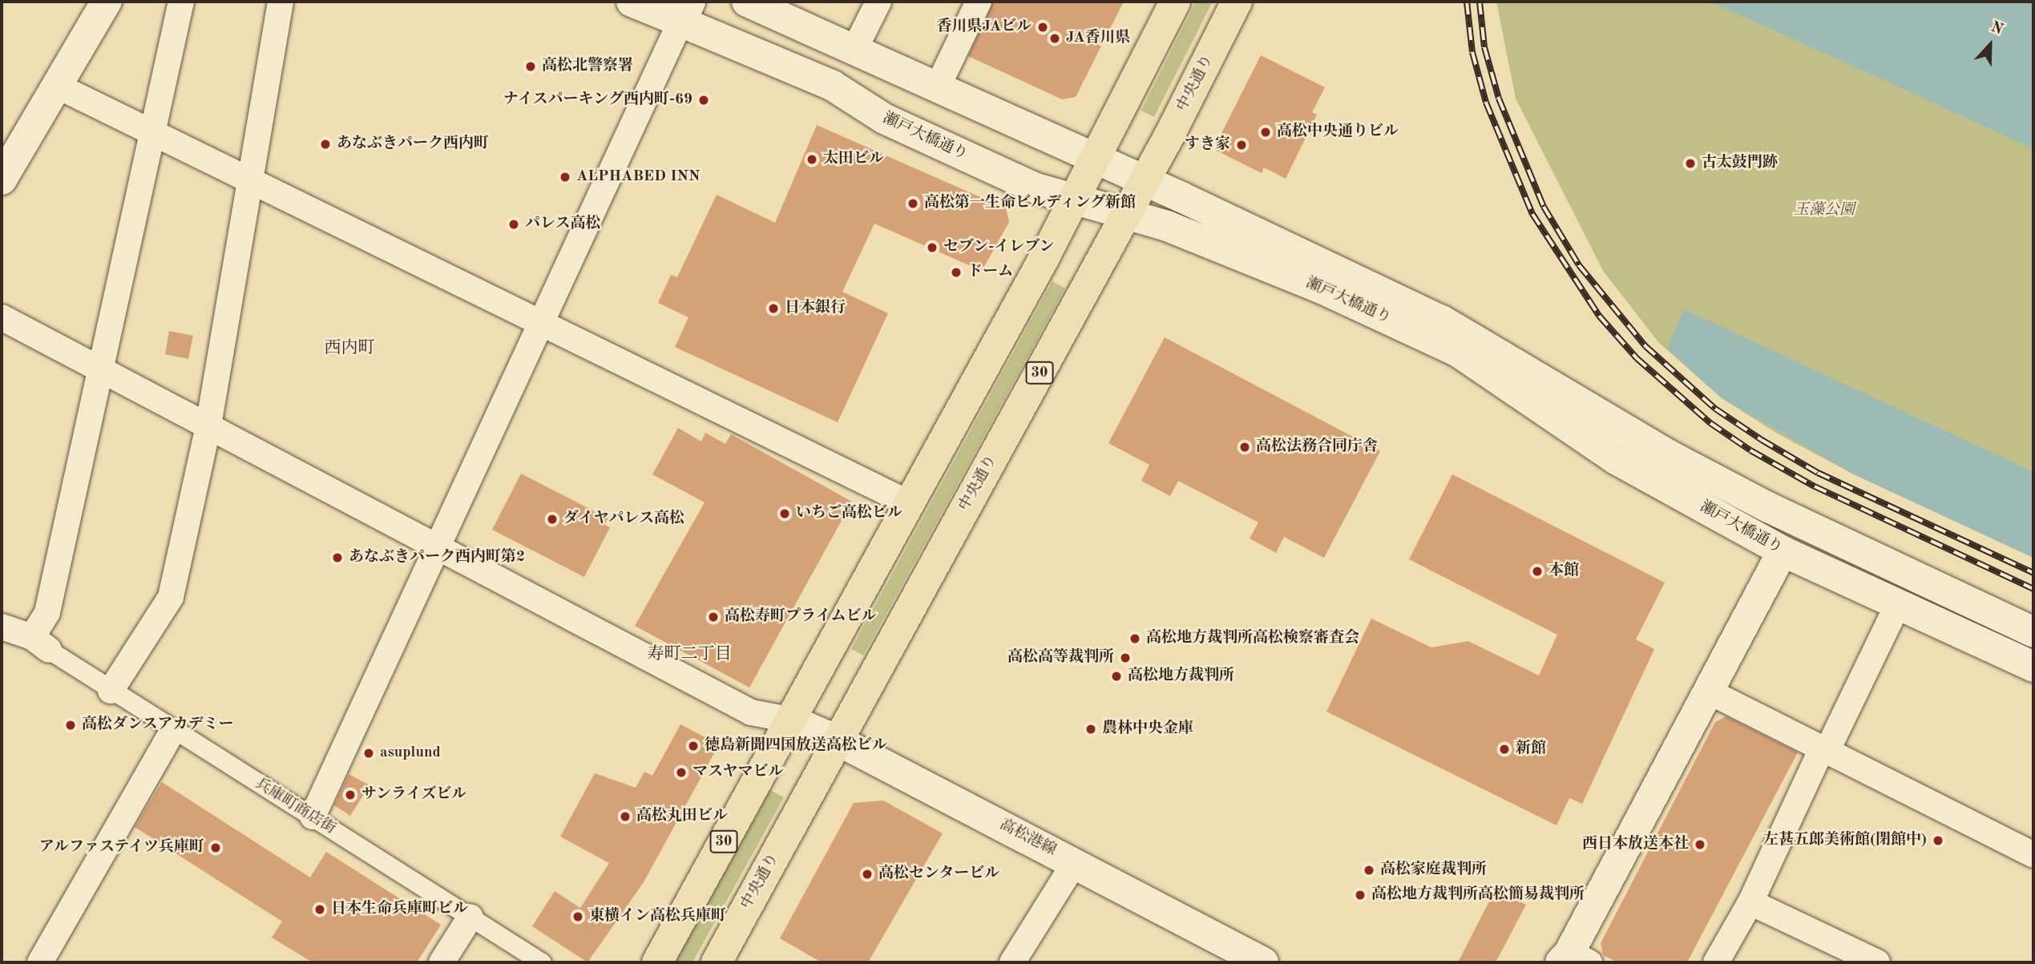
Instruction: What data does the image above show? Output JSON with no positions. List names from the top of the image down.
{
  "streets": {
    "highway": ["中央通り", "30"],
    "street": ["瀬戸大橋通り", "兵庫町商店街", "高松港線"]
  },
  "crossings": [
    ["中央通り", "瀬戸大橋通り"],
    ["中央通り", "高松港線"],
    ["瀬戸大橋通り", "30"],
    ["30", "高松港線"]
  ],
  "districts": ["西内町", "寿町二丁目"],
  "parks": ["玉藻公園"],
  "places": [
    "香川県JAビル",
    "JA香川県",
    "高松北警察署",
    "ナイスパーキング西内町-69",
    "高松中央通りビル",
    "あなぶきパーク西内町",
    "すき家",
    "太田ビル",
    "古太鼓門跡",
    "ALPHABED INN",
    "高松第一生命ビルディング新館",
    "パレス高松",
    "セブン-イレブン",
    "ドーム",
    "日本銀行",
    "高松法務合同庁舎",
    "いちご高松ビル",
    "ダイヤパレス高松",
    "あなぶきパーク西内町第2",
    "本館",
    "高松寿町プライムビル",
    "高松地方裁判所高松検察審査会",
    "高松高等裁判所",
    "高松地方裁判所",
    "高松ダンスアカデミー",
    "農林中央金庫",
    "徳島新聞四国放送高松ビル",
    "新館",
    "asuplund",
    "マスヤマビル",
    "サンライズビル",
    "高松丸田ビル",
    "左甚五郎美術館(閉館中)",
    "西日本放送本社",
    "アルファステイツ兵庫町",
    "高松家庭裁判所",
    "高松センタービル",
    "高松地方裁判所高松簡易裁判所",
    "日本生命兵庫町ビル",
    "東横イン高松兵庫町"
  ],
  "north": "top"
}
